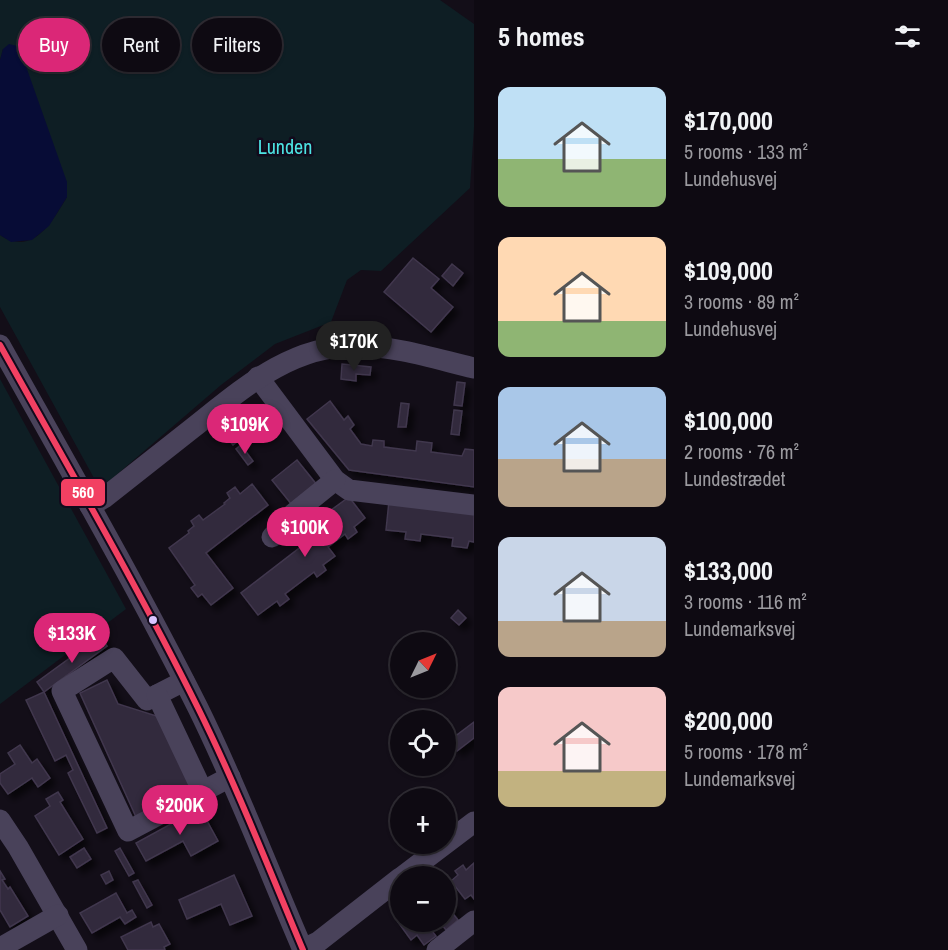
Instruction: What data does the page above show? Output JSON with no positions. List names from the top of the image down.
{
  "parks": ["Lunden"],
  "lines": ["transit line 560"],
  "north": "top right",
  "page": {
    "heading": "5 homes",
    "chip": ["Buy", "Rent", "Filters"],
    "list": [
      {
        "name": "$170,000",
        "note": "5 rooms · 133 m² · Lundehusvej"
      },
      {
        "name": "$109,000",
        "note": "3 rooms · 89 m² · Lundehusvej"
      },
      {
        "name": "$100,000",
        "note": "2 rooms · 76 m² · Lundestrædet"
      },
      {
        "name": "$133,000",
        "note": "3 rooms · 116 m² · Lundemarksvej"
      },
      {
        "name": "$200,000",
        "note": "5 rooms · 178 m² · Lundemarksvej"
      }
    ],
    "price": [
      "$170K",
      "$109K",
      "$100K",
      "$133K",
      "$200K"
    ],
    "map_buttons": ["+", "−"]
  }
}
